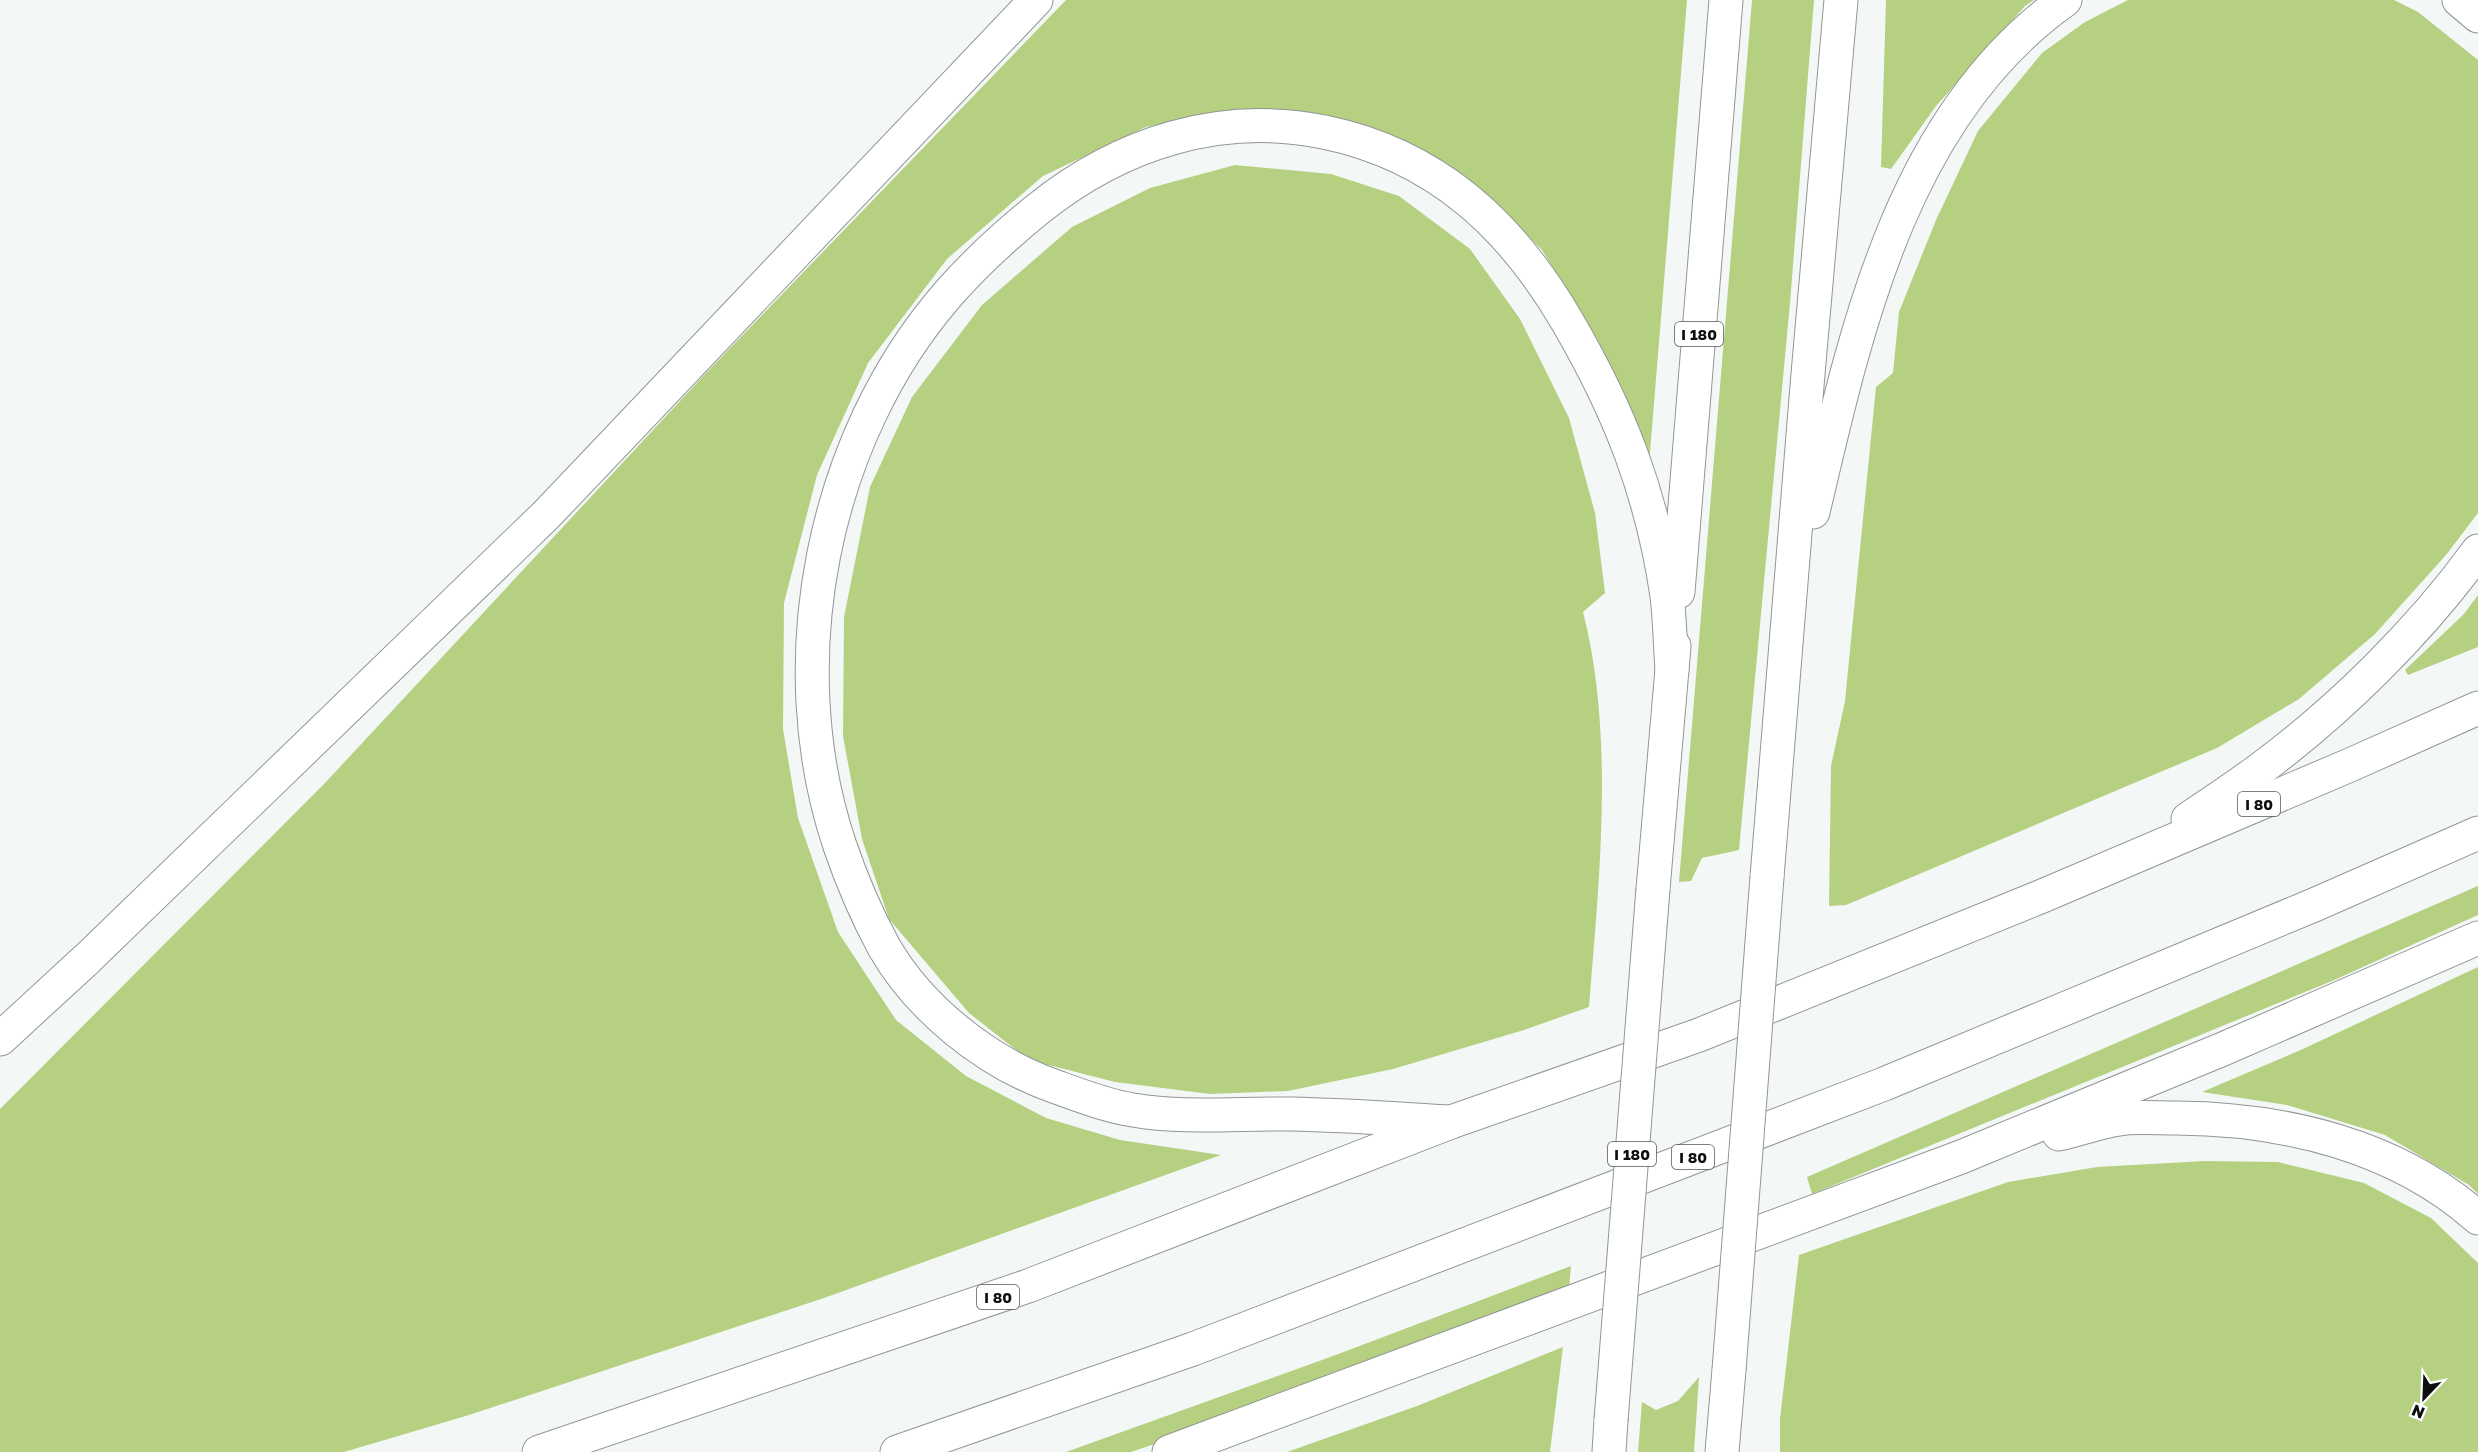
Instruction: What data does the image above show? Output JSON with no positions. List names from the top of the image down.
{
  "streets": {
    "highway": ["I 180", "I 80"]
  },
  "north": "bottom left"
}
